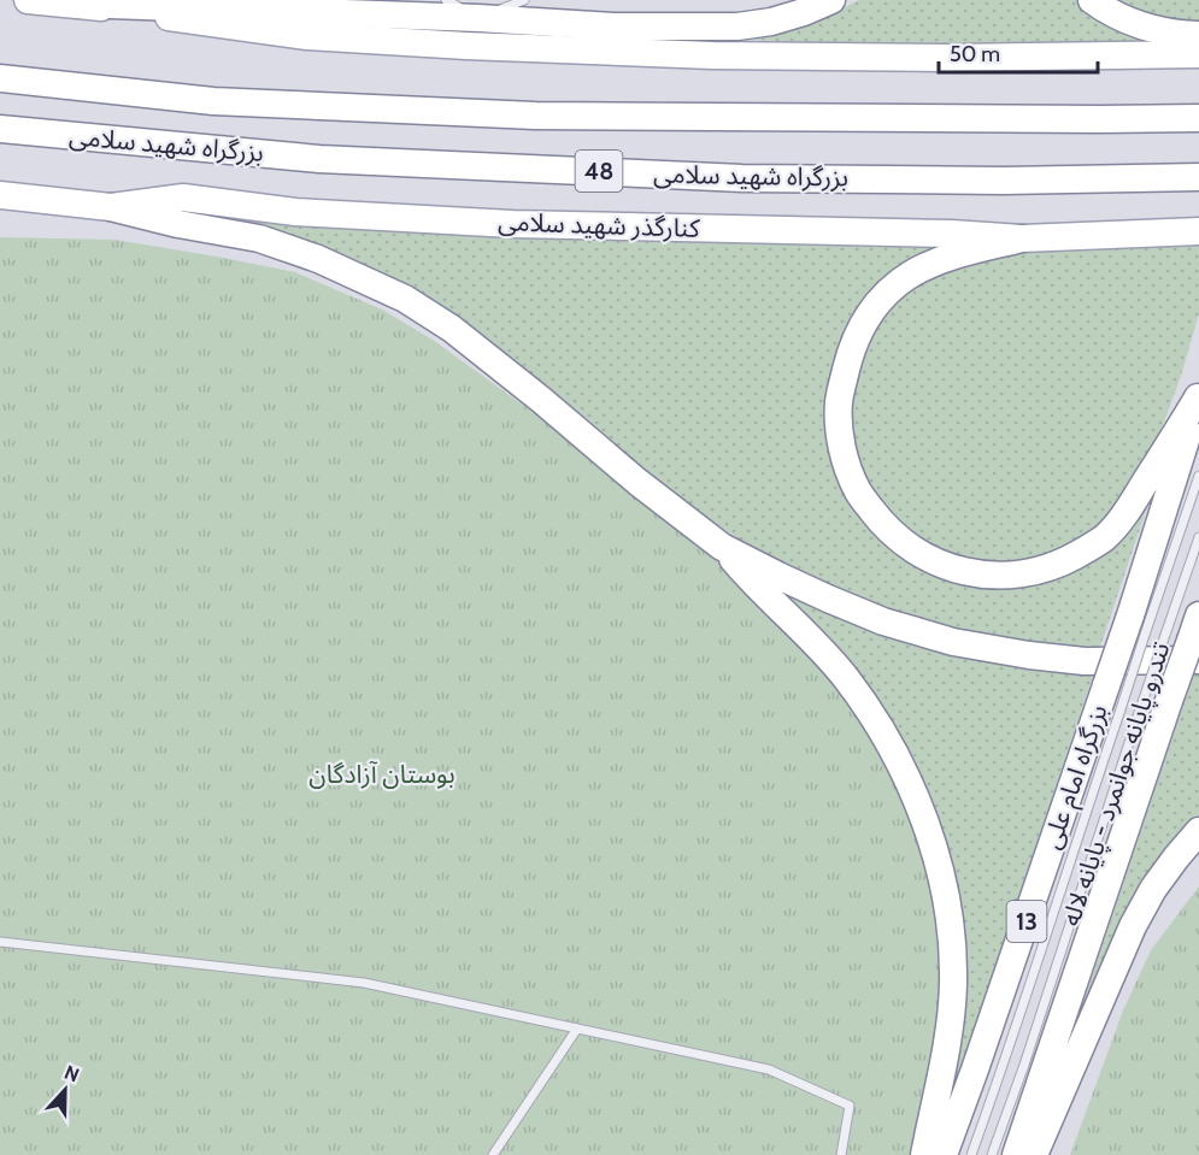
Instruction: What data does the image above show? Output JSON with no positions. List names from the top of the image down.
{
  "streets": {
    "main road": [
      "بزرگراه شهید سلامی",
      "48",
      "کنارگذر شهید سلامی",
      "بزرگراه امام علی",
      "13"
    ],
    "lane": ["تندرو پایانه جوانمرد - پایانه لاله"]
  },
  "parks": ["بوستان آزادگان"],
  "scale_bar": "50 m",
  "north": "top"
}
